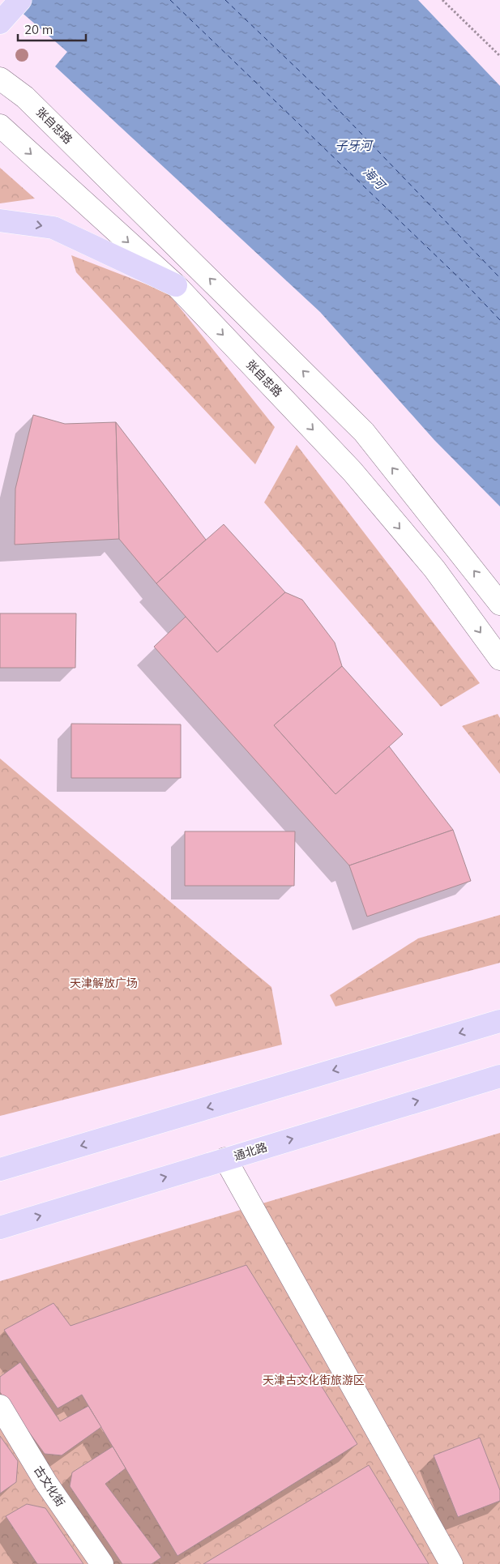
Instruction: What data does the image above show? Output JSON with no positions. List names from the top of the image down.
{
  "streets": {
    "main road": ["通北路"],
    "street": ["张自忠路", "古文化街"]
  },
  "water": ["子牙河", "海河"],
  "parks": ["天津解放广场", "天津古文化街旅游区"],
  "scale_bar": "20 m"
}
